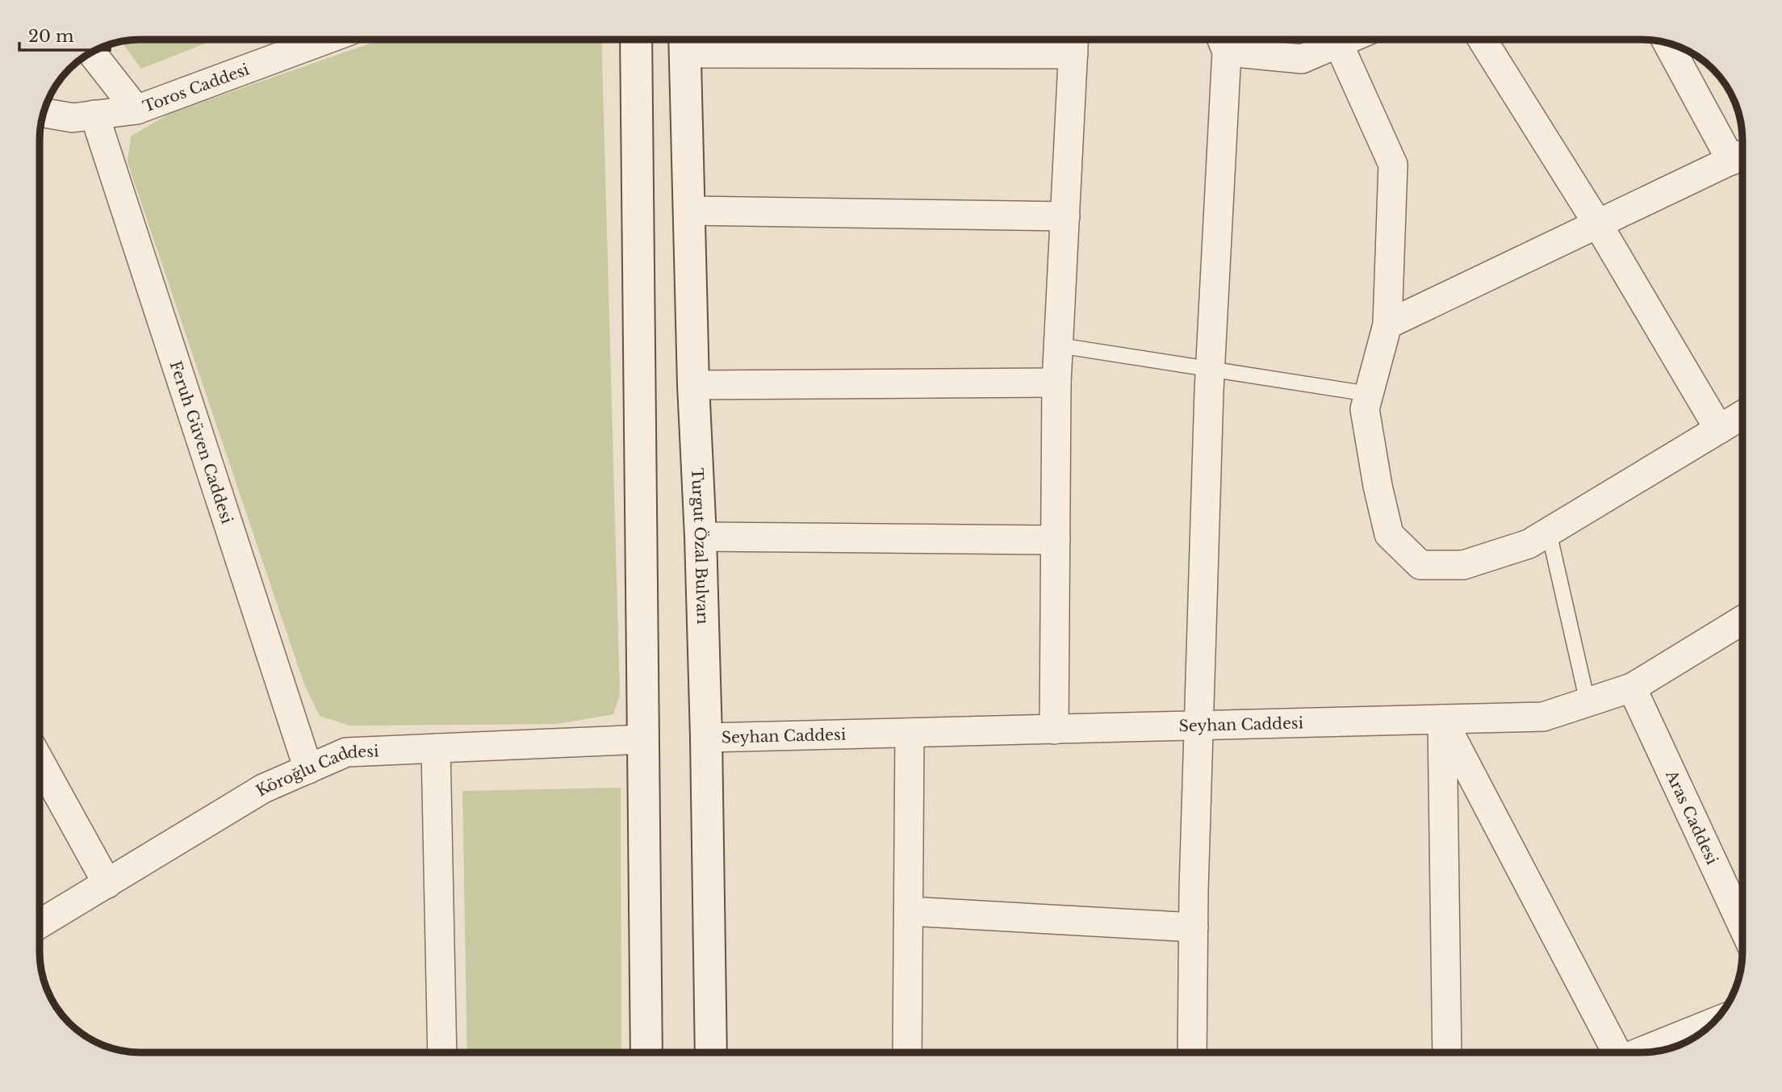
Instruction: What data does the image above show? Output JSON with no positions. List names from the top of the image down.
{
  "streets": {
    "street": [
      "Toros Caddesi",
      "Feruh Güven Caddesi",
      "Turgut Özal Bulvarı",
      "Seyhan Caddesi",
      "Köroğlu Caddesi",
      "Aras Caddesi"
    ]
  },
  "crossings": [
    ["Toros Caddesi", "Feruh Güven Caddesi"],
    ["Feruh Güven Caddesi", "Köroğlu Caddesi"],
    ["Turgut Özal Bulvarı", "Seyhan Caddesi"],
    ["Seyhan Caddesi", "Aras Caddesi"]
  ],
  "scale_bar": "20 m"
}
